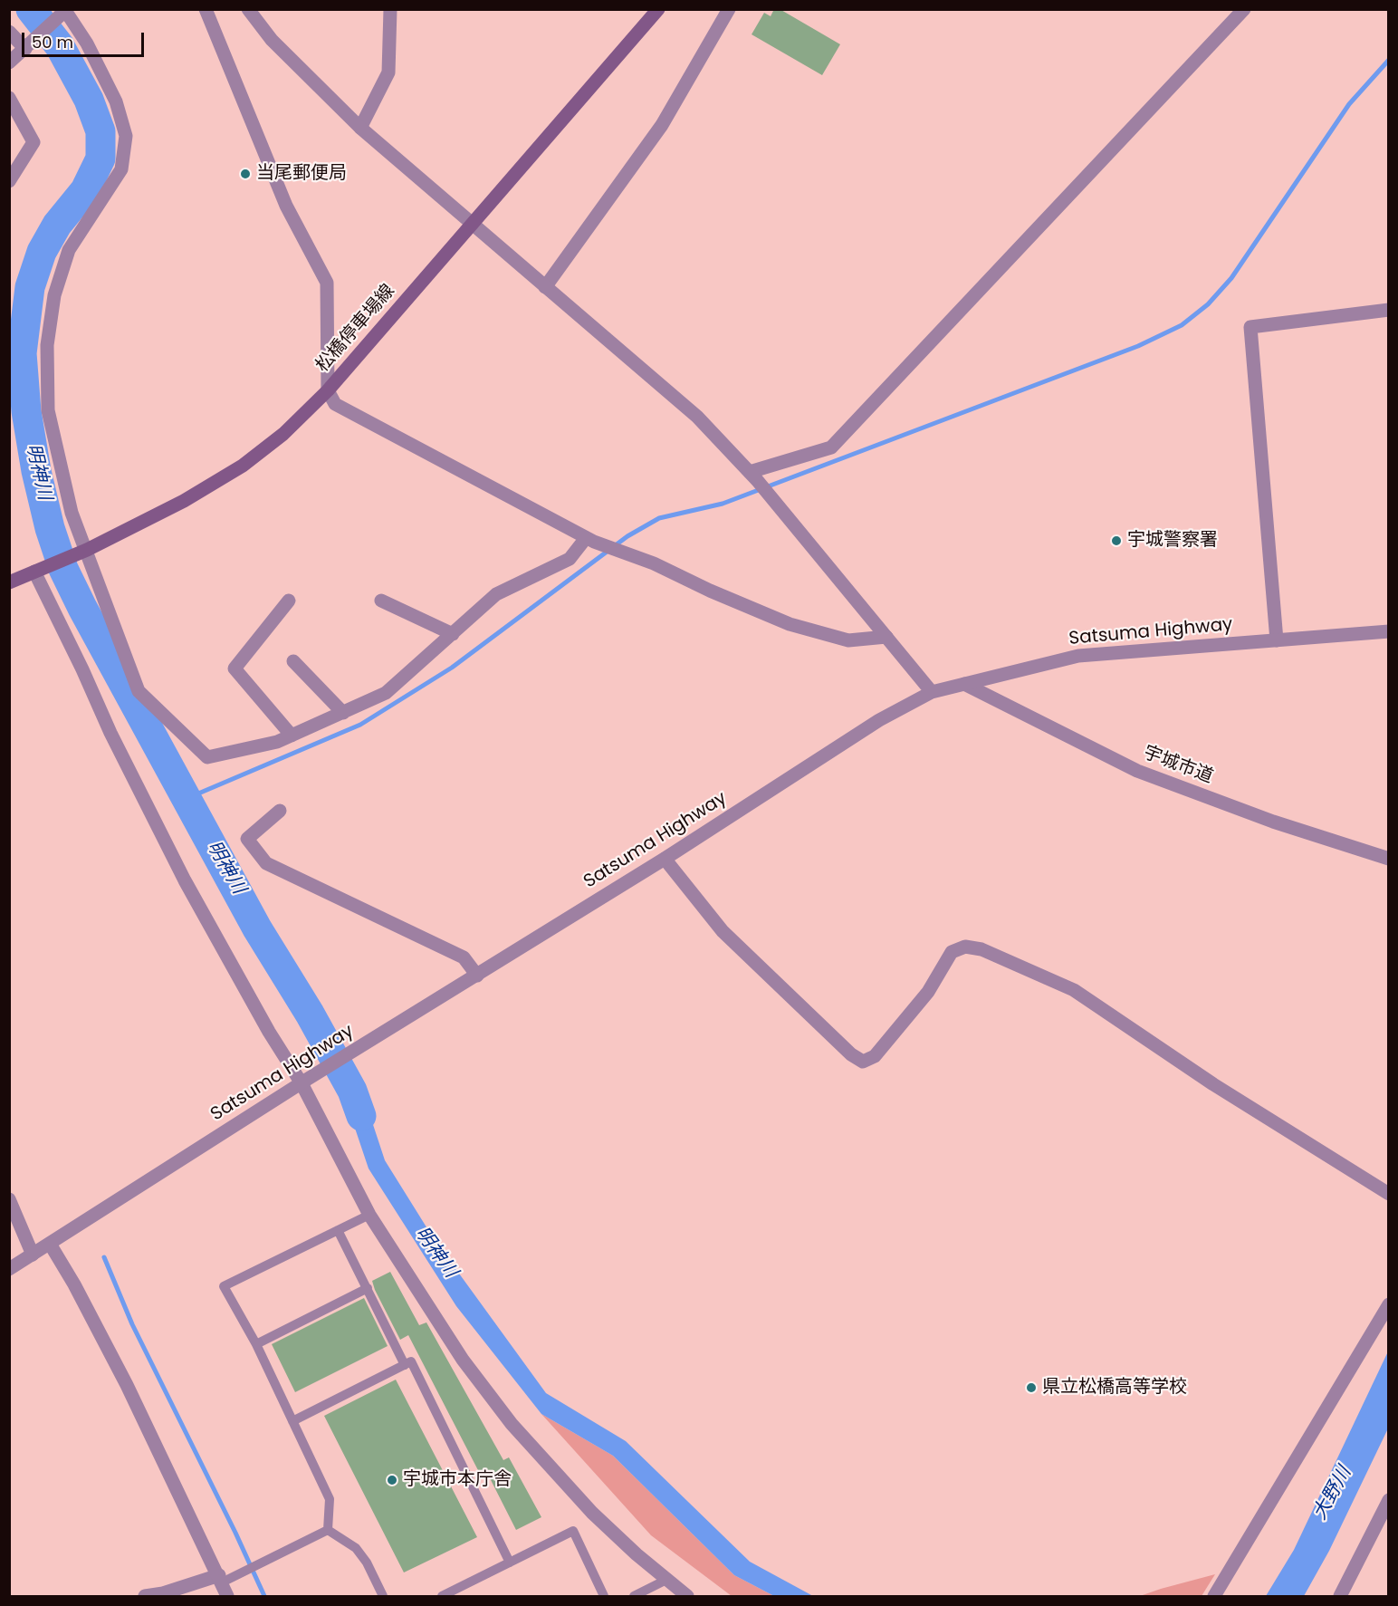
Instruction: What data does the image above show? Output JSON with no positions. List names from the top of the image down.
{
  "streets": {
    "main road": ["松橋停車場線"],
    "street": ["Satsuma Highway", "宇城市道"]
  },
  "crossings": [
    ["Satsuma Highway", "宇城市道"]
  ],
  "water": ["明神川", "大野川"],
  "places": [
    "当尾郵便局",
    "宇城警察署",
    "県立松橋高等学校",
    "宇城市本庁舎"
  ],
  "scale_bar": "50 m"
}
